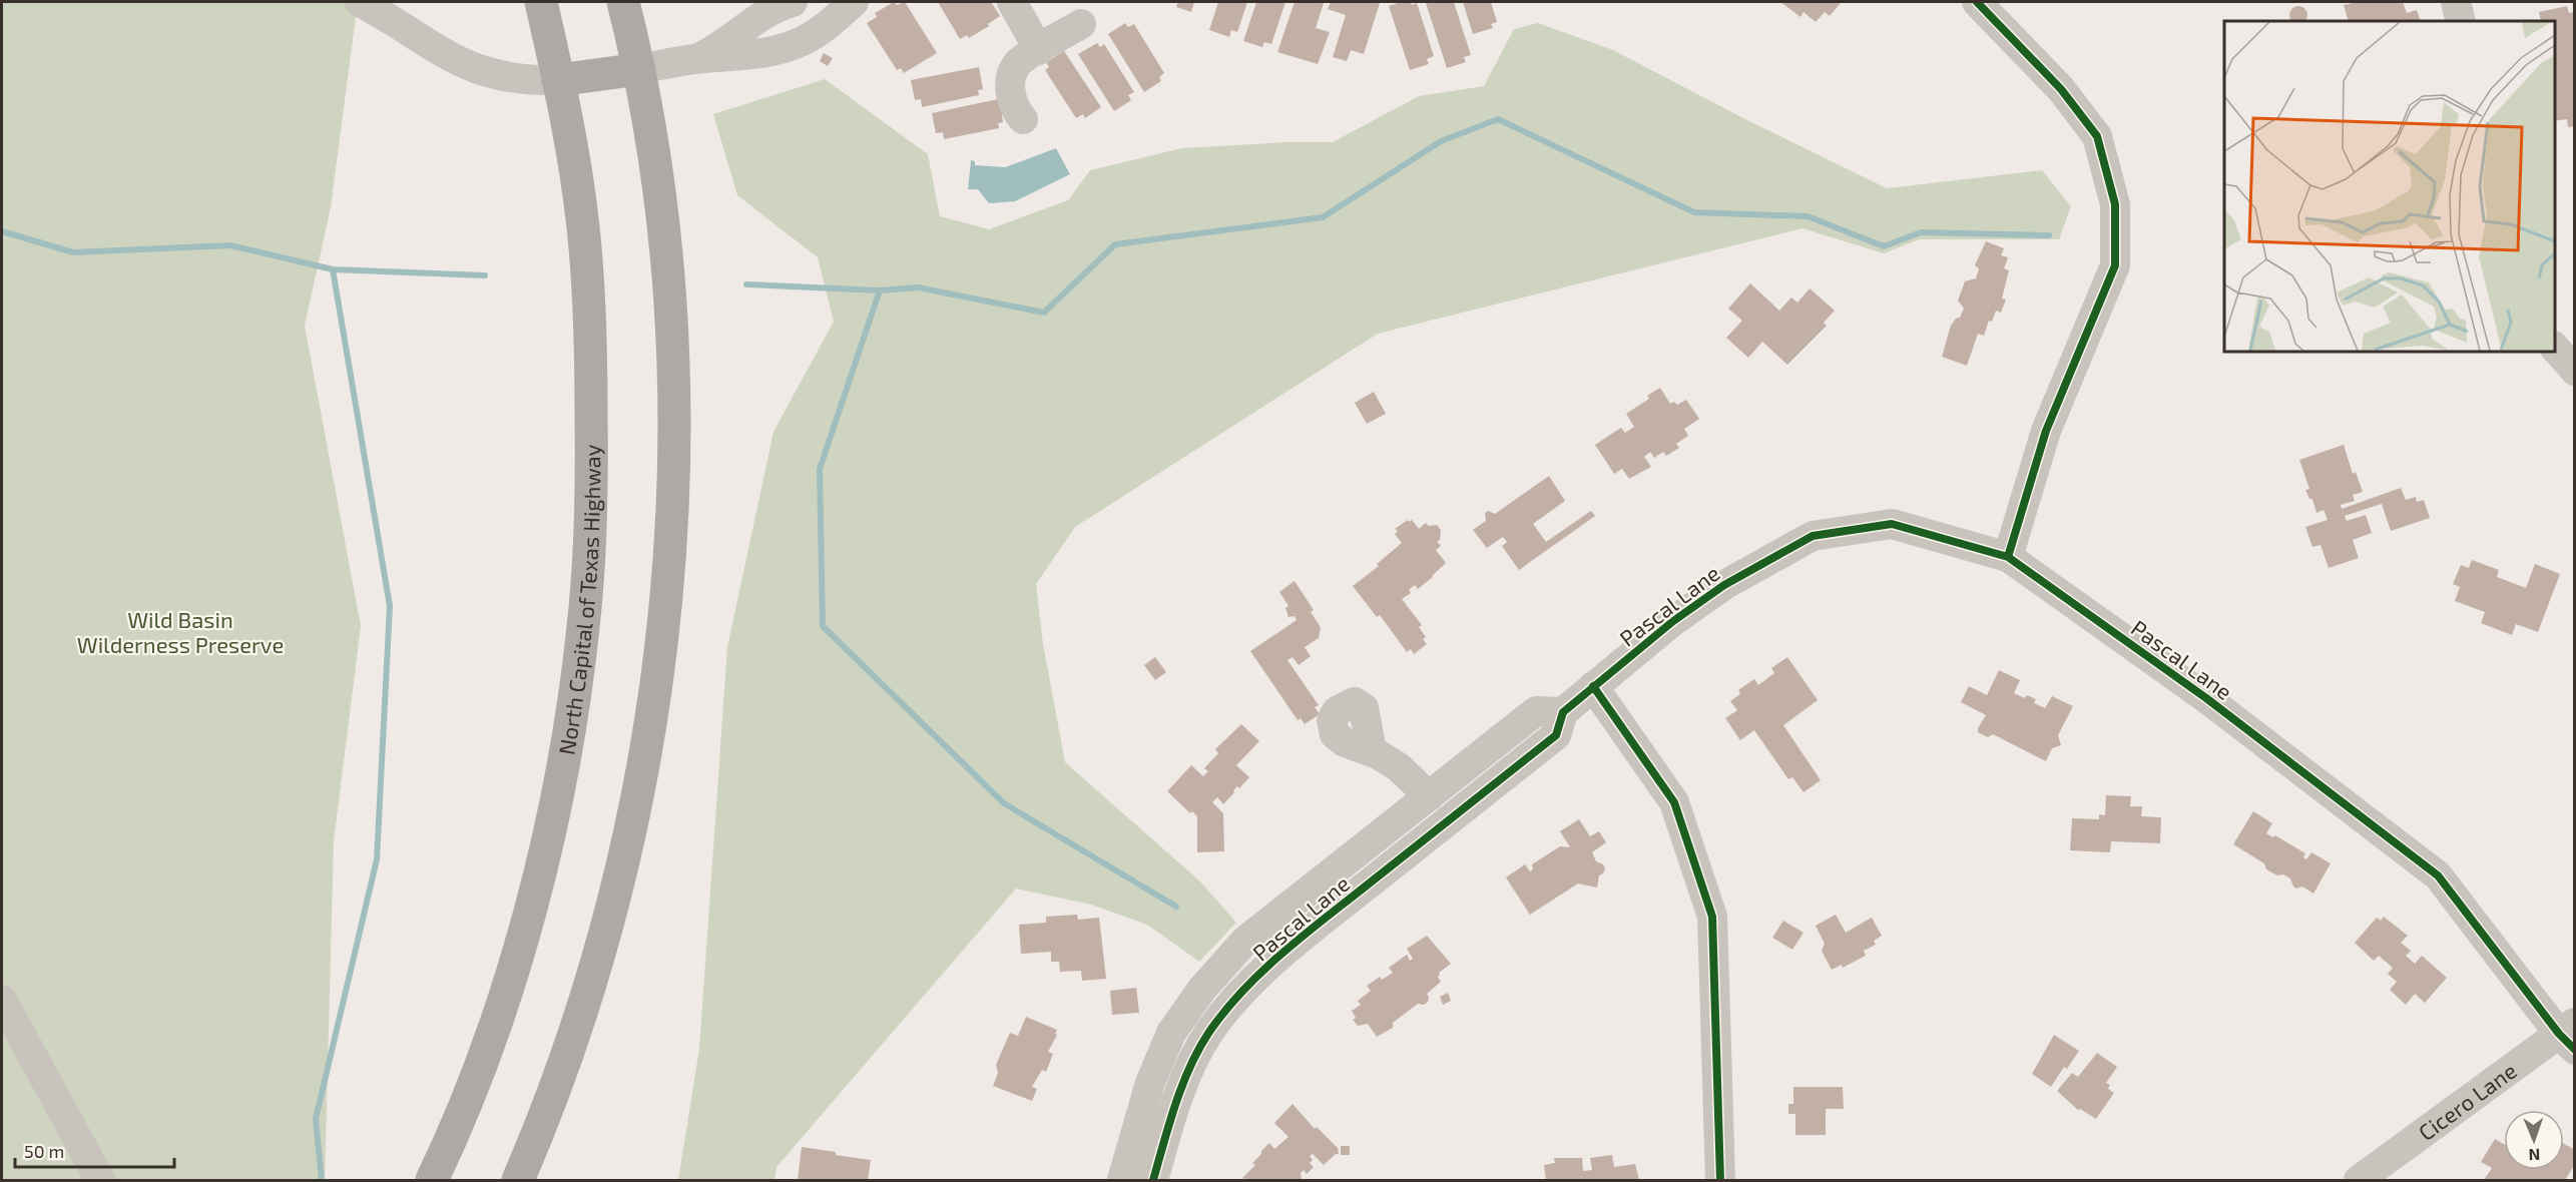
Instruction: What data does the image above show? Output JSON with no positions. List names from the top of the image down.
{
  "streets": {
    "highway": ["North Capital of Texas Highway"],
    "street": ["Pascal Lane", "Cicero Lane"]
  },
  "crossings": [
    ["Pascal Lane", "Cicero Lane"]
  ],
  "parks": ["Wild Basin Wilderness Preserve"],
  "scale_bar": "50 m",
  "north": "bottom"
}
